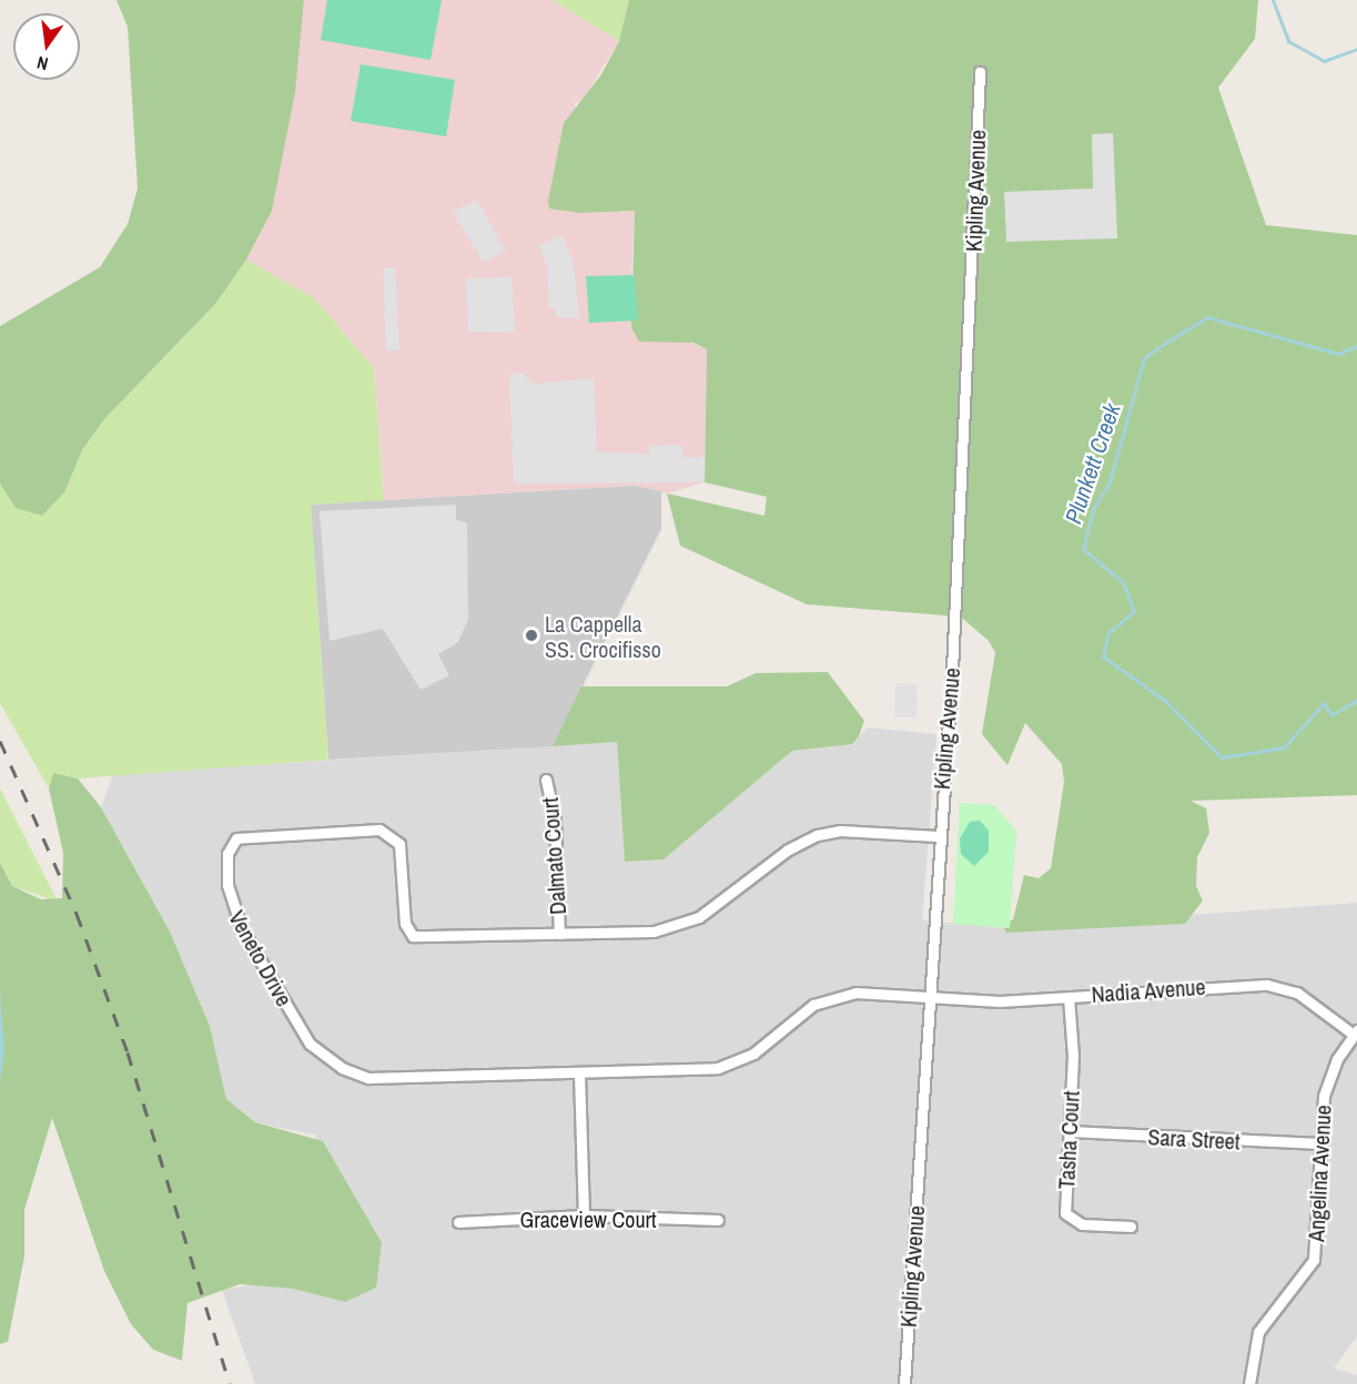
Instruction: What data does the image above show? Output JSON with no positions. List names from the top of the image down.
{
  "streets": {
    "street": [
      "Kipling Avenue",
      "Dalmato Court",
      "Veneto Drive",
      "Nadia Avenue",
      "Sara Street",
      "Tasha Court",
      "Angelina Avenue",
      "Graceview Court"
    ]
  },
  "crossings": [
    ["Kipling Avenue", "Veneto Drive"],
    ["Kipling Avenue", "Nadia Avenue"],
    ["Dalmato Court", "Veneto Drive"],
    ["Veneto Drive", "Nadia Avenue"],
    ["Nadia Avenue", "Tasha Court"],
    ["Nadia Avenue", "Angelina Avenue"],
    ["Sara Street", "Tasha Court"],
    ["Sara Street", "Angelina Avenue"]
  ],
  "water": ["Plunkett Creek"],
  "places": ["La Cappella SS. Crocifisso"],
  "north": "bottom"
}
